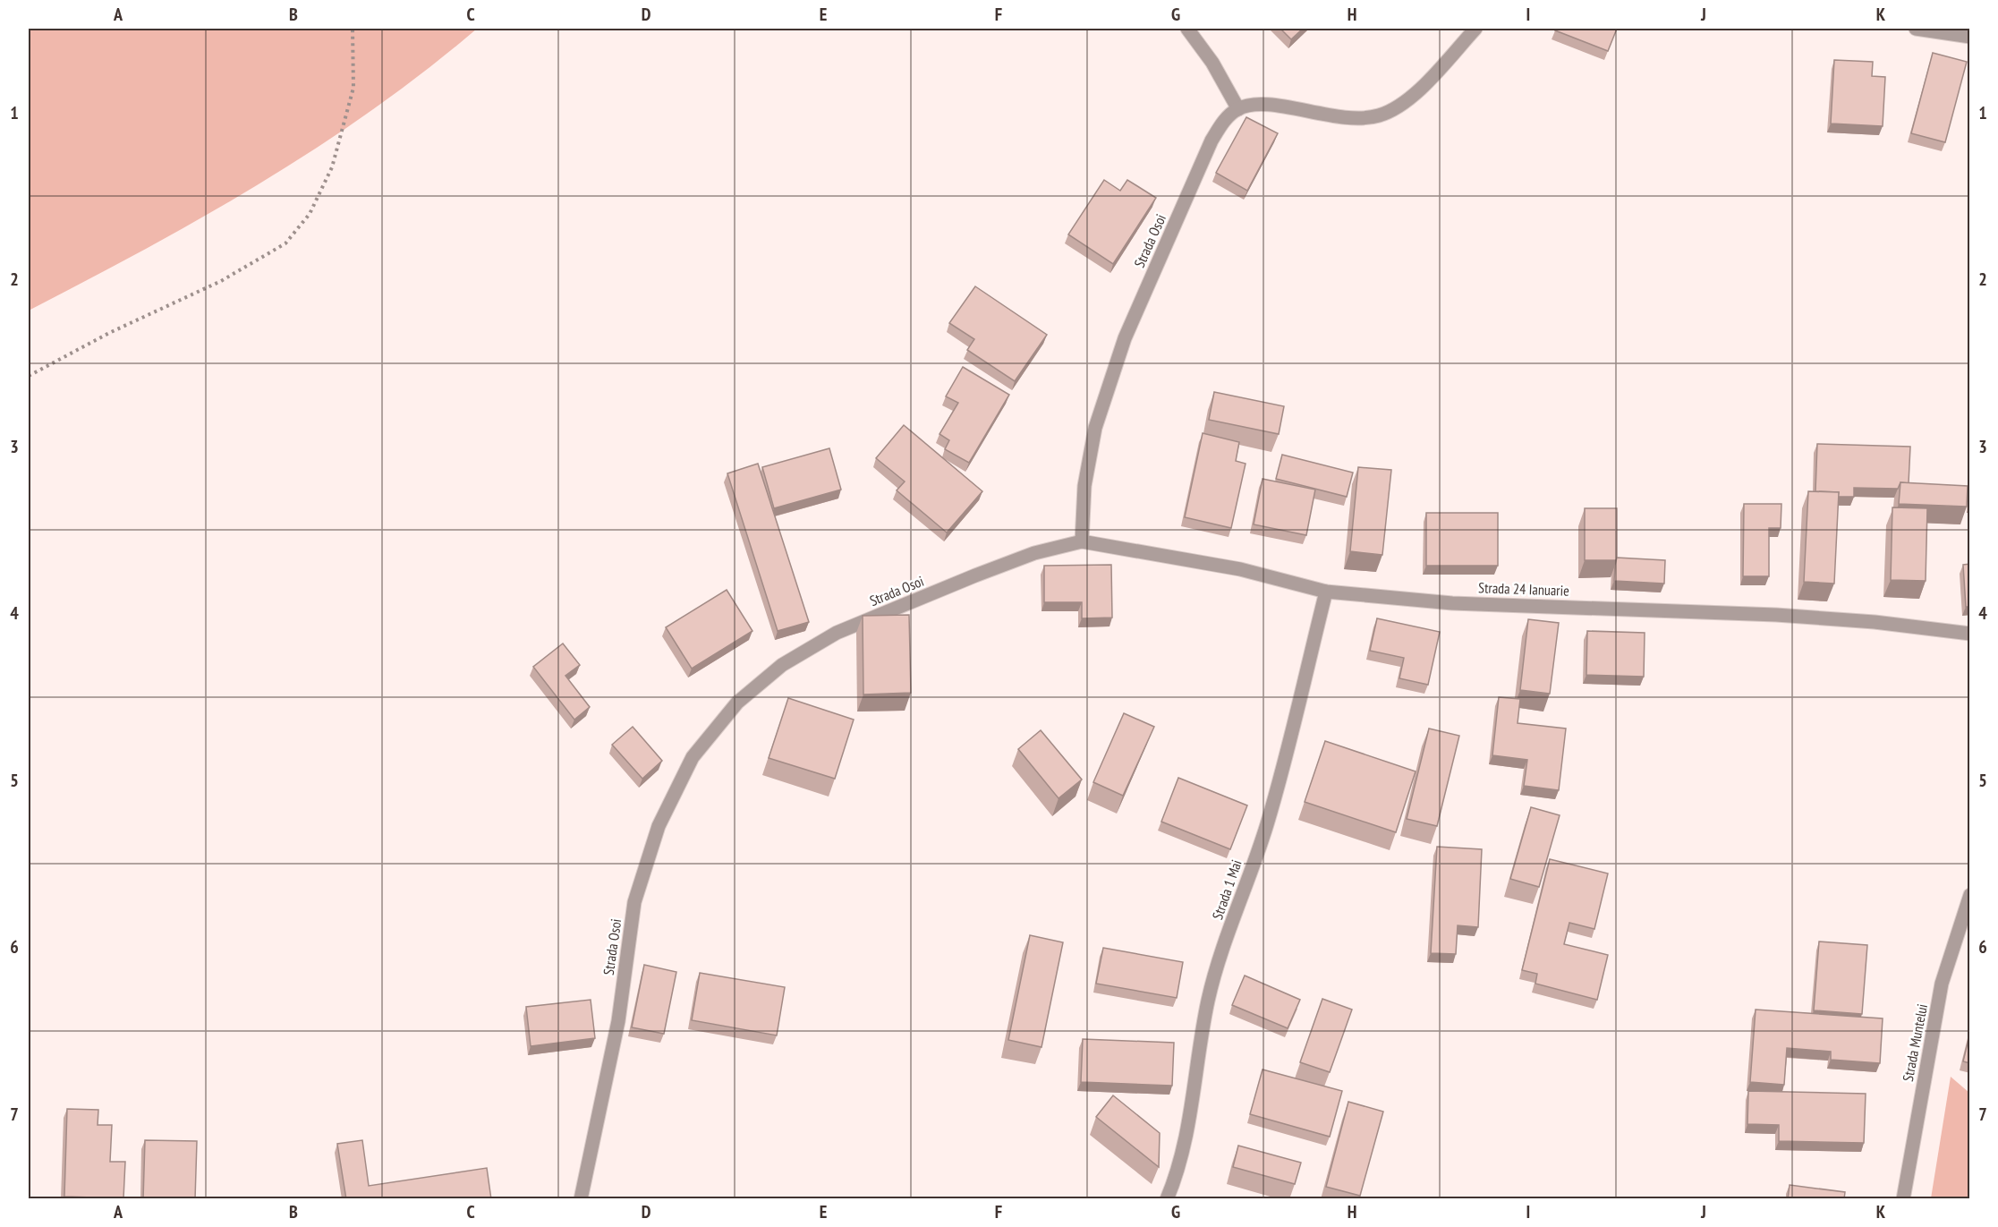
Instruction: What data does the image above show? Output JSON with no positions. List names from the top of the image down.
{
  "streets": {
    "street": [
      "Strada Osoi",
      "Strada 24 Ianuarie",
      "Strada 1 Mai",
      "Strada Muntelui"
    ]
  },
  "crossings": [
    ["Strada Osoi", "Strada 24 Ianuarie"],
    ["Strada 24 Ianuarie", "Strada 1 Mai"]
  ],
  "grid": {
    "columns": [
      "A",
      "B",
      "C",
      "D",
      "E",
      "F",
      "G",
      "H",
      "I",
      "J",
      "K"
    ],
    "rows": [
      "1",
      "2",
      "3",
      "4",
      "5",
      "6",
      "7"
    ]
  }
}
